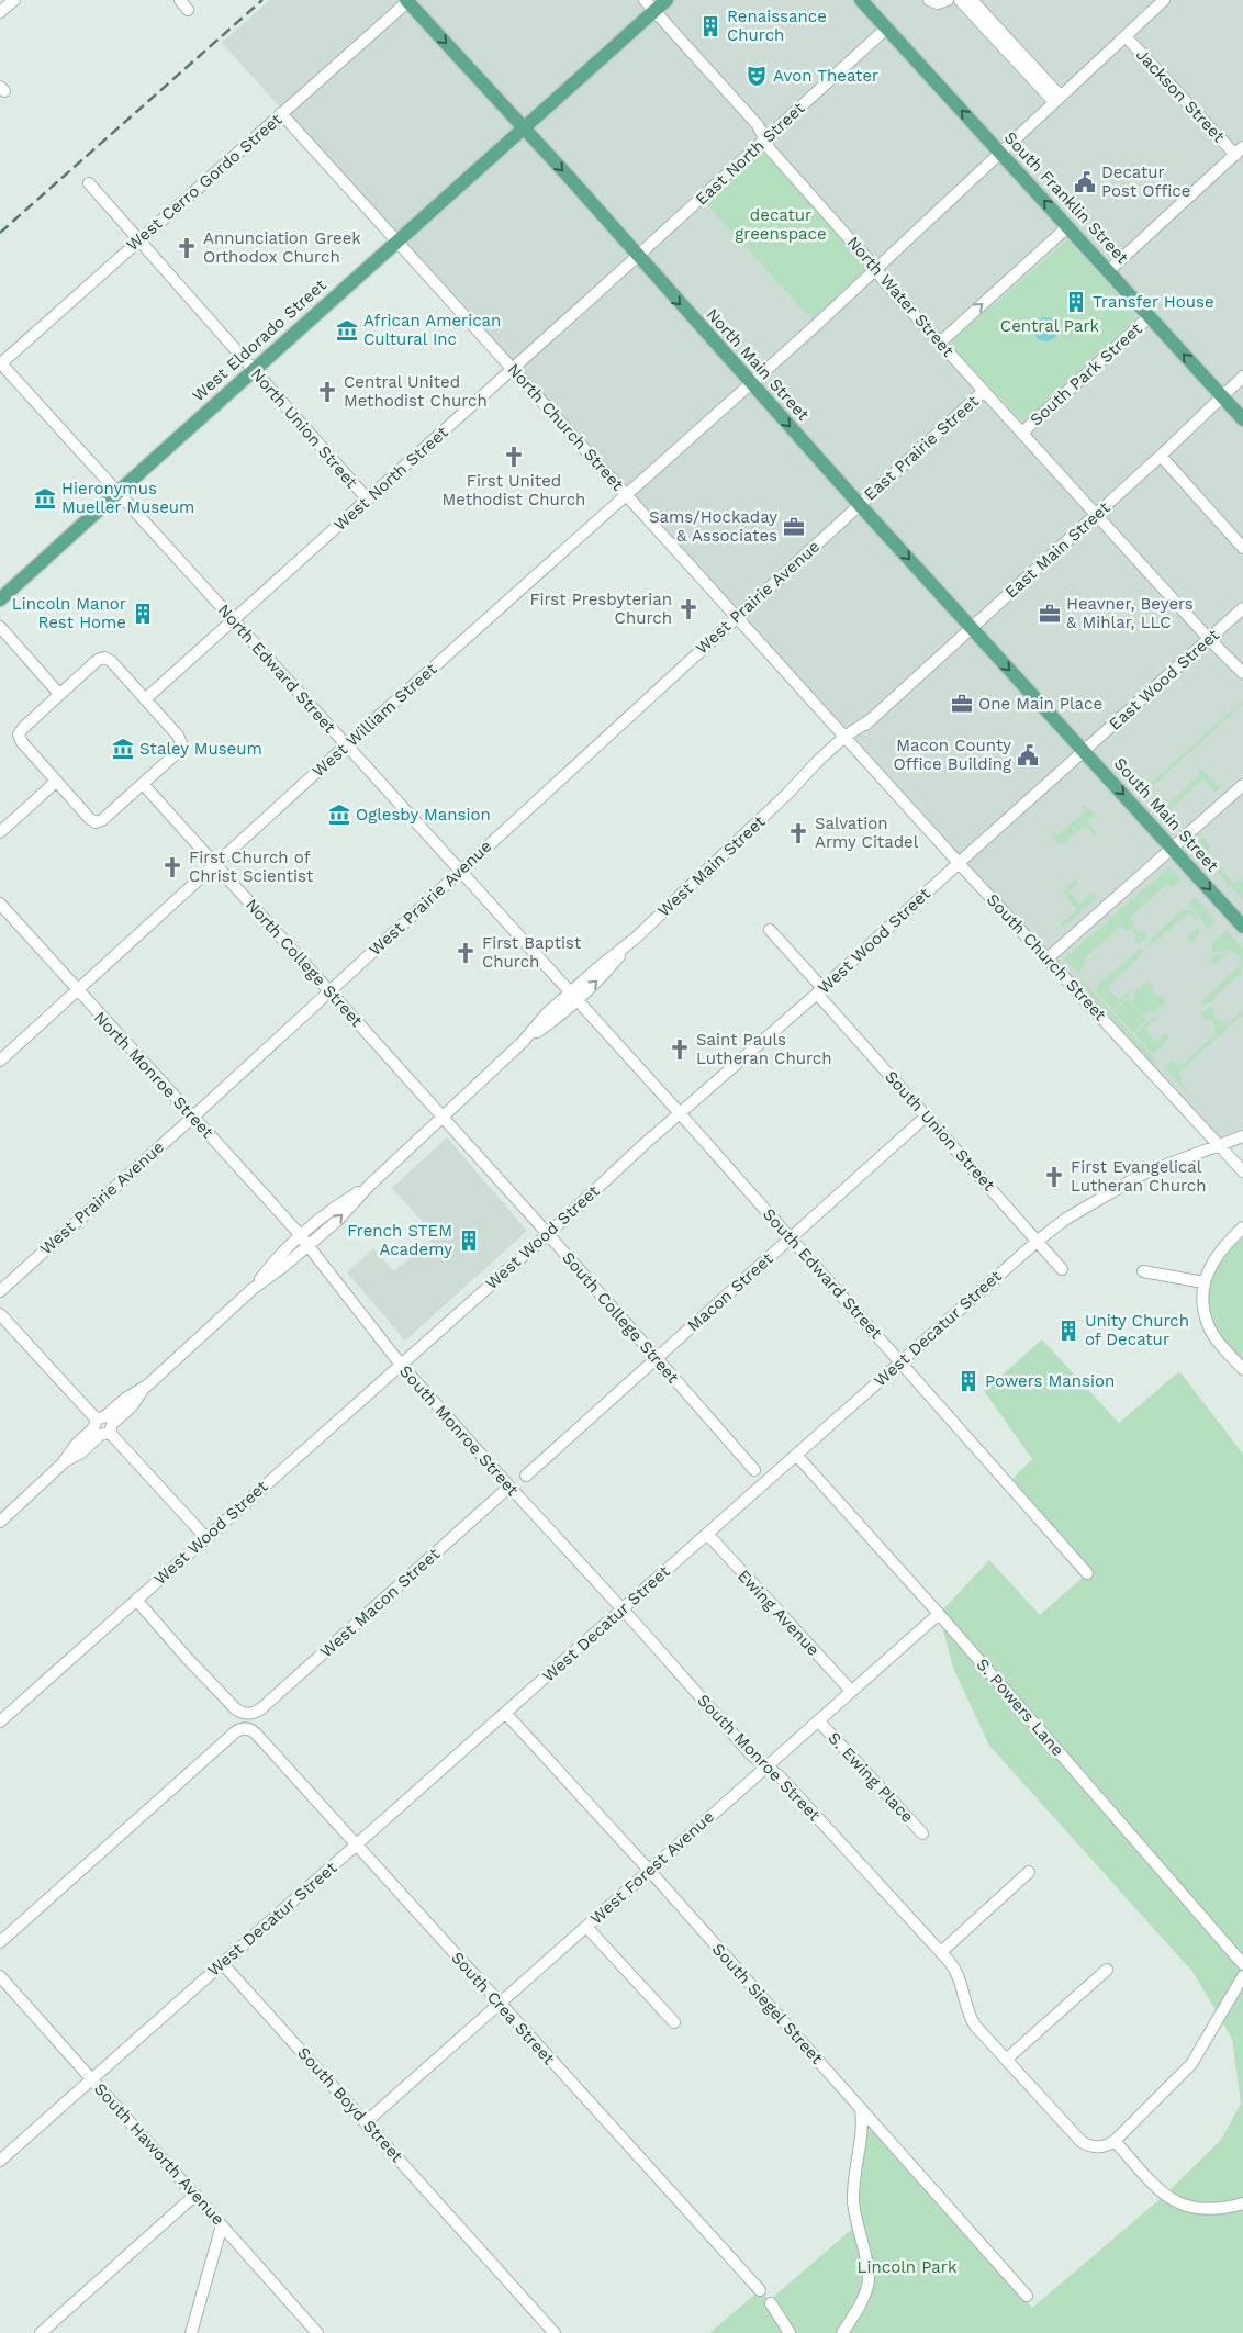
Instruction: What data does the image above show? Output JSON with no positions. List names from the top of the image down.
{
  "streets": {
    "main road": [
      "South Franklin Street",
      "West Eldorado Street",
      "North Main Street",
      "South Main Street"
    ],
    "street": [
      "Jackson Street",
      "East North Street",
      "West Cerro Gordo Street",
      "North Water Street",
      "South Park Street",
      "North Church Street",
      "North Union Street",
      "East Prairie Street",
      "West North Street",
      "East Main Street",
      "West Prairie Avenue",
      "North Edward Street",
      "East Wood Street",
      "West William Street",
      "West Main Street",
      "West Wood Street",
      "South Church Street",
      "North College Street",
      "North Monroe Street",
      "South Union Street",
      "South Edward Street",
      "Macon Street",
      "South College Street",
      "West Decatur Street",
      "South Monroe Street",
      "West Macon Street",
      "Ewing Avenue",
      "S. Powers Lane",
      "S. Ewing Place",
      "West Forest Avenue",
      "South Siegel Street",
      "South Crea Street",
      "South Boyd Street",
      "South Haworth Avenue"
    ]
  },
  "crossings": [
    ["Jackson Street", "West William Street"],
    ["East North Street", "South Franklin Street"],
    ["East North Street", "North Water Street"],
    ["East North Street", "North Main Street"],
    ["East North Street", "West North Street"],
    ["West Cerro Gordo Street", "North Main Street"],
    ["West Cerro Gordo Street", "North Church Street"],
    ["West Cerro Gordo Street", "North Union Street"],
    ["West Cerro Gordo Street", "North Edward Street"],
    ["South Franklin Street", "South Park Street"],
    ["South Franklin Street", "East Main Street"],
    ["South Franklin Street", "West William Street"],
    ["North Water Street", "West Eldorado Street"],
    ["North Water Street", "South Park Street"],
    ["North Water Street", "East Prairie Street"],
    ["North Water Street", "East Main Street"],
    ["North Water Street", "East Wood Street"],
    ["North Water Street", "West William Street"],
    ["West Eldorado Street", "North Main Street"],
    ["West Eldorado Street", "North Church Street"],
    ["West Eldorado Street", "North Union Street"],
    ["West Eldorado Street", "North Edward Street"],
    ["North Main Street", "East Prairie Street"],
    ["North Main Street", "West North Street"],
    ["North Main Street", "East Main Street"],
    ["North Main Street", "West Prairie Avenue"],
    ["North Main Street", "East Wood Street"],
    ["North Main Street", "West William Street"],
    ["North Main Street", "South Main Street"],
    ["North Main Street", "West Wood Street"],
    ["North Church Street", "West North Street"],
    ["North Church Street", "West Prairie Avenue"],
    ["North Church Street", "West William Street"],
    ["North Church Street", "West Main Street"],
    ["North Church Street", "South Church Street"],
    ["North Union Street", "West North Street"],
    ["East Prairie Street", "West Prairie Avenue"],
    ["West North Street", "North Edward Street"],
    ["East Main Street", "West Main Street"],
    ["West Prairie Avenue", "North Edward Street"],
    ["West Prairie Avenue", "North College Street"],
    ["West Prairie Avenue", "North Monroe Street"],
    ["North Edward Street", "West William Street"],
    ["North Edward Street", "West Main Street"],
    ["North Edward Street", "South Edward Street"],
    ["East Wood Street", "South Main Street"],
    ["East Wood Street", "West Wood Street"],
    ["West William Street", "North College Street"],
    ["West William Street", "North Monroe Street"],
    ["South Main Street", "West Wood Street"],
    ["West Main Street", "South Church Street"],
    ["West Main Street", "North College Street"],
    ["West Main Street", "North Monroe Street"],
    ["West Main Street", "South Edward Street"],
    ["West Main Street", "South College Street"],
    ["West Main Street", "South Monroe Street"],
    ["West Wood Street", "South Church Street"],
    ["West Wood Street", "South Union Street"],
    ["West Wood Street", "South Edward Street"],
    ["West Wood Street", "South College Street"],
    ["West Wood Street", "South Monroe Street"],
    ["West Wood Street", "West Macon Street"],
    ["South Church Street", "West Decatur Street"],
    ["North College Street", "South College Street"],
    ["North Monroe Street", "South Monroe Street"],
    ["South Union Street", "Macon Street"],
    ["South Union Street", "West Decatur Street"],
    ["South Edward Street", "Macon Street"],
    ["South Edward Street", "West Decatur Street"],
    ["Macon Street", "South College Street"],
    ["West Decatur Street", "South Monroe Street"],
    ["West Decatur Street", "Ewing Avenue"],
    ["West Decatur Street", "S. Powers Lane"],
    ["West Decatur Street", "South Siegel Street"],
    ["West Decatur Street", "South Crea Street"],
    ["West Decatur Street", "South Boyd Street"],
    ["West Decatur Street", "South Haworth Avenue"],
    ["South Monroe Street", "West Macon Street"],
    ["South Monroe Street", "West Forest Avenue"],
    ["Ewing Avenue", "West Forest Avenue"],
    ["S. Powers Lane", "West Forest Avenue"],
    ["S. Ewing Place", "West Forest Avenue"],
    ["West Forest Avenue", "South Siegel Street"],
    ["West Forest Avenue", "South Crea Street"],
    ["West Forest Avenue", "South Boyd Street"]
  ],
  "one_way": ["South Franklin Street", "North Main Street", "South Main Street"],
  "parks": ["decatur greenspace", "Central Park", "Lincoln Park"],
  "places": {
    "building": [
      "Renaissance Church",
      "Transfer House",
      "Lincoln Manor Rest Home",
      "French STEM Academy",
      "Unity Church of Decatur",
      "Powers Mansion"
    ],
    "theatre": ["Avon Theater"],
    "public building": ["Decatur Post Office", "Macon County Office Building"],
    "church": [
      "Annunciation Greek Orthodox Church",
      "Central United Methodist Church",
      "First United Methodist Church",
      "First Presbyterian Church",
      "Salvation Army Citadel",
      "First Church of Christ Scientist",
      "First Baptist Church",
      "Saint Pauls Lutheran Church",
      "First Evangelical Lutheran Church"
    ],
    "museum": [
      "African American Cultural Inc",
      "Hieronymus Mueller Museum",
      "Staley Museum",
      "Oglesby Mansion"
    ],
    "office": ["Sams/Hockaday & Associates", "Heavner, Beyers & Mihlar, LLC", "One Main Place"]
  }
}
